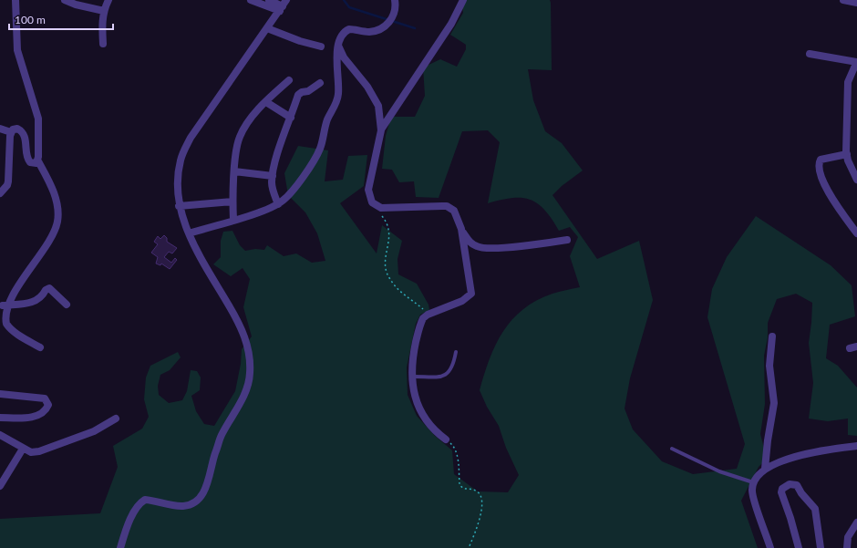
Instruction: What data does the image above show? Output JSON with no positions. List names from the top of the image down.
{
  "scale_bar": "100 m"
}
